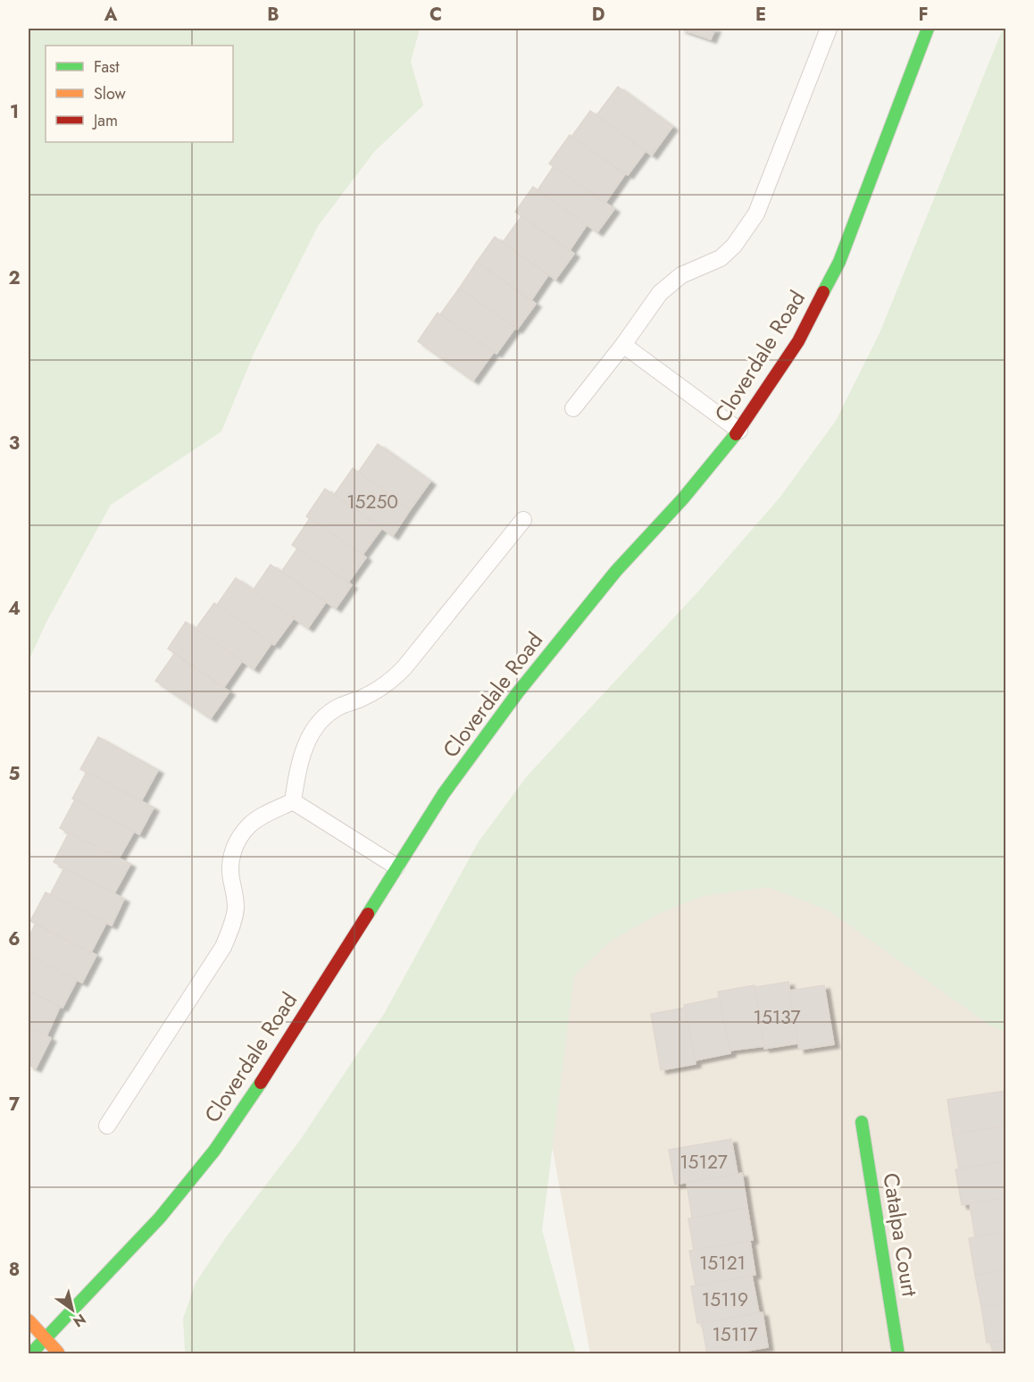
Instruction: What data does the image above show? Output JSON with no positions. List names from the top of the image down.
{
  "streets": {
    "street": ["Cloverdale Road", "Catalpa Court"]
  },
  "house_numbers": [
    "15250",
    "15137",
    "15127",
    "15121",
    "15119",
    "15117"
  ],
  "legend": ["Fast", "Slow", "Jam"],
  "north": "bottom right",
  "grid": {
    "columns": [
      "A",
      "B",
      "C",
      "D",
      "E",
      "F"
    ],
    "rows": [
      "1",
      "2",
      "3",
      "4",
      "5",
      "6",
      "7",
      "8"
    ]
  }
}
